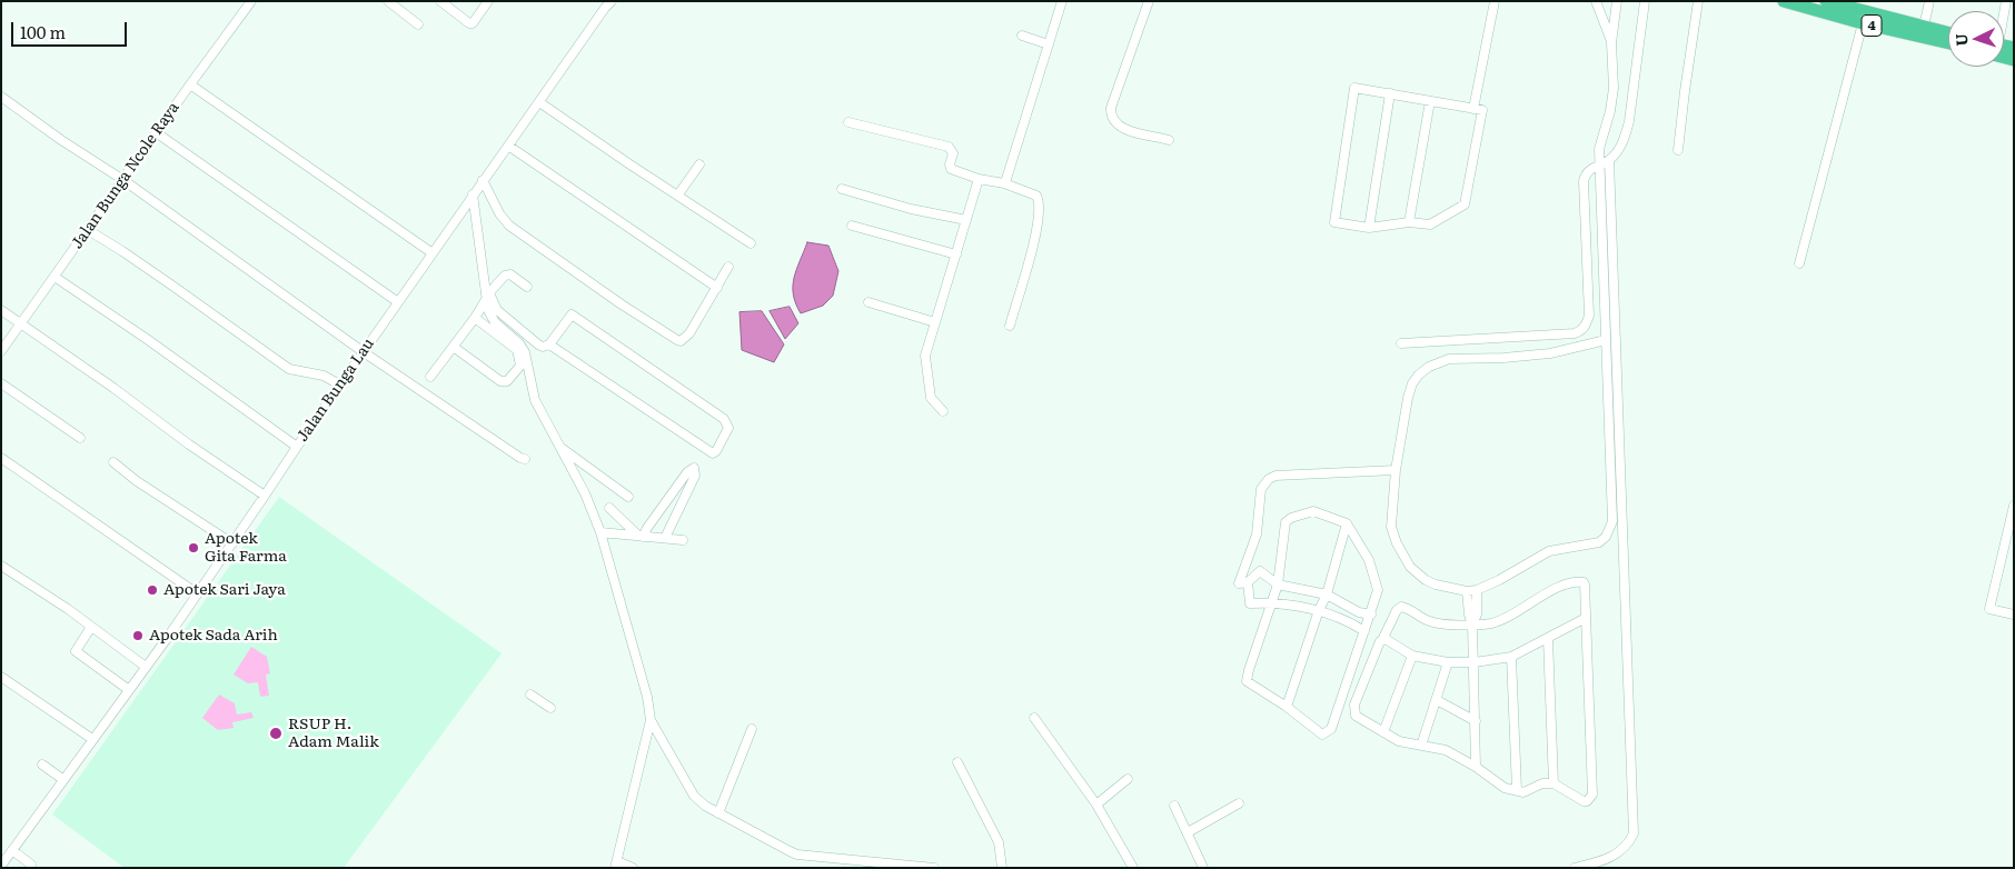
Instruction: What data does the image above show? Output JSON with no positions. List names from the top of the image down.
{
  "streets": {
    "highway": ["4"],
    "street": ["Jalan Bunga Ncole Raya", "Jalan Bunga Lau"]
  },
  "places": [
    "Apotek Gita Farma",
    "Apotek Sari Jaya",
    "Apotek Sada Arih",
    "RSUP H. Adam Malik"
  ],
  "scale_bar": "100 m",
  "north": "left"
}
